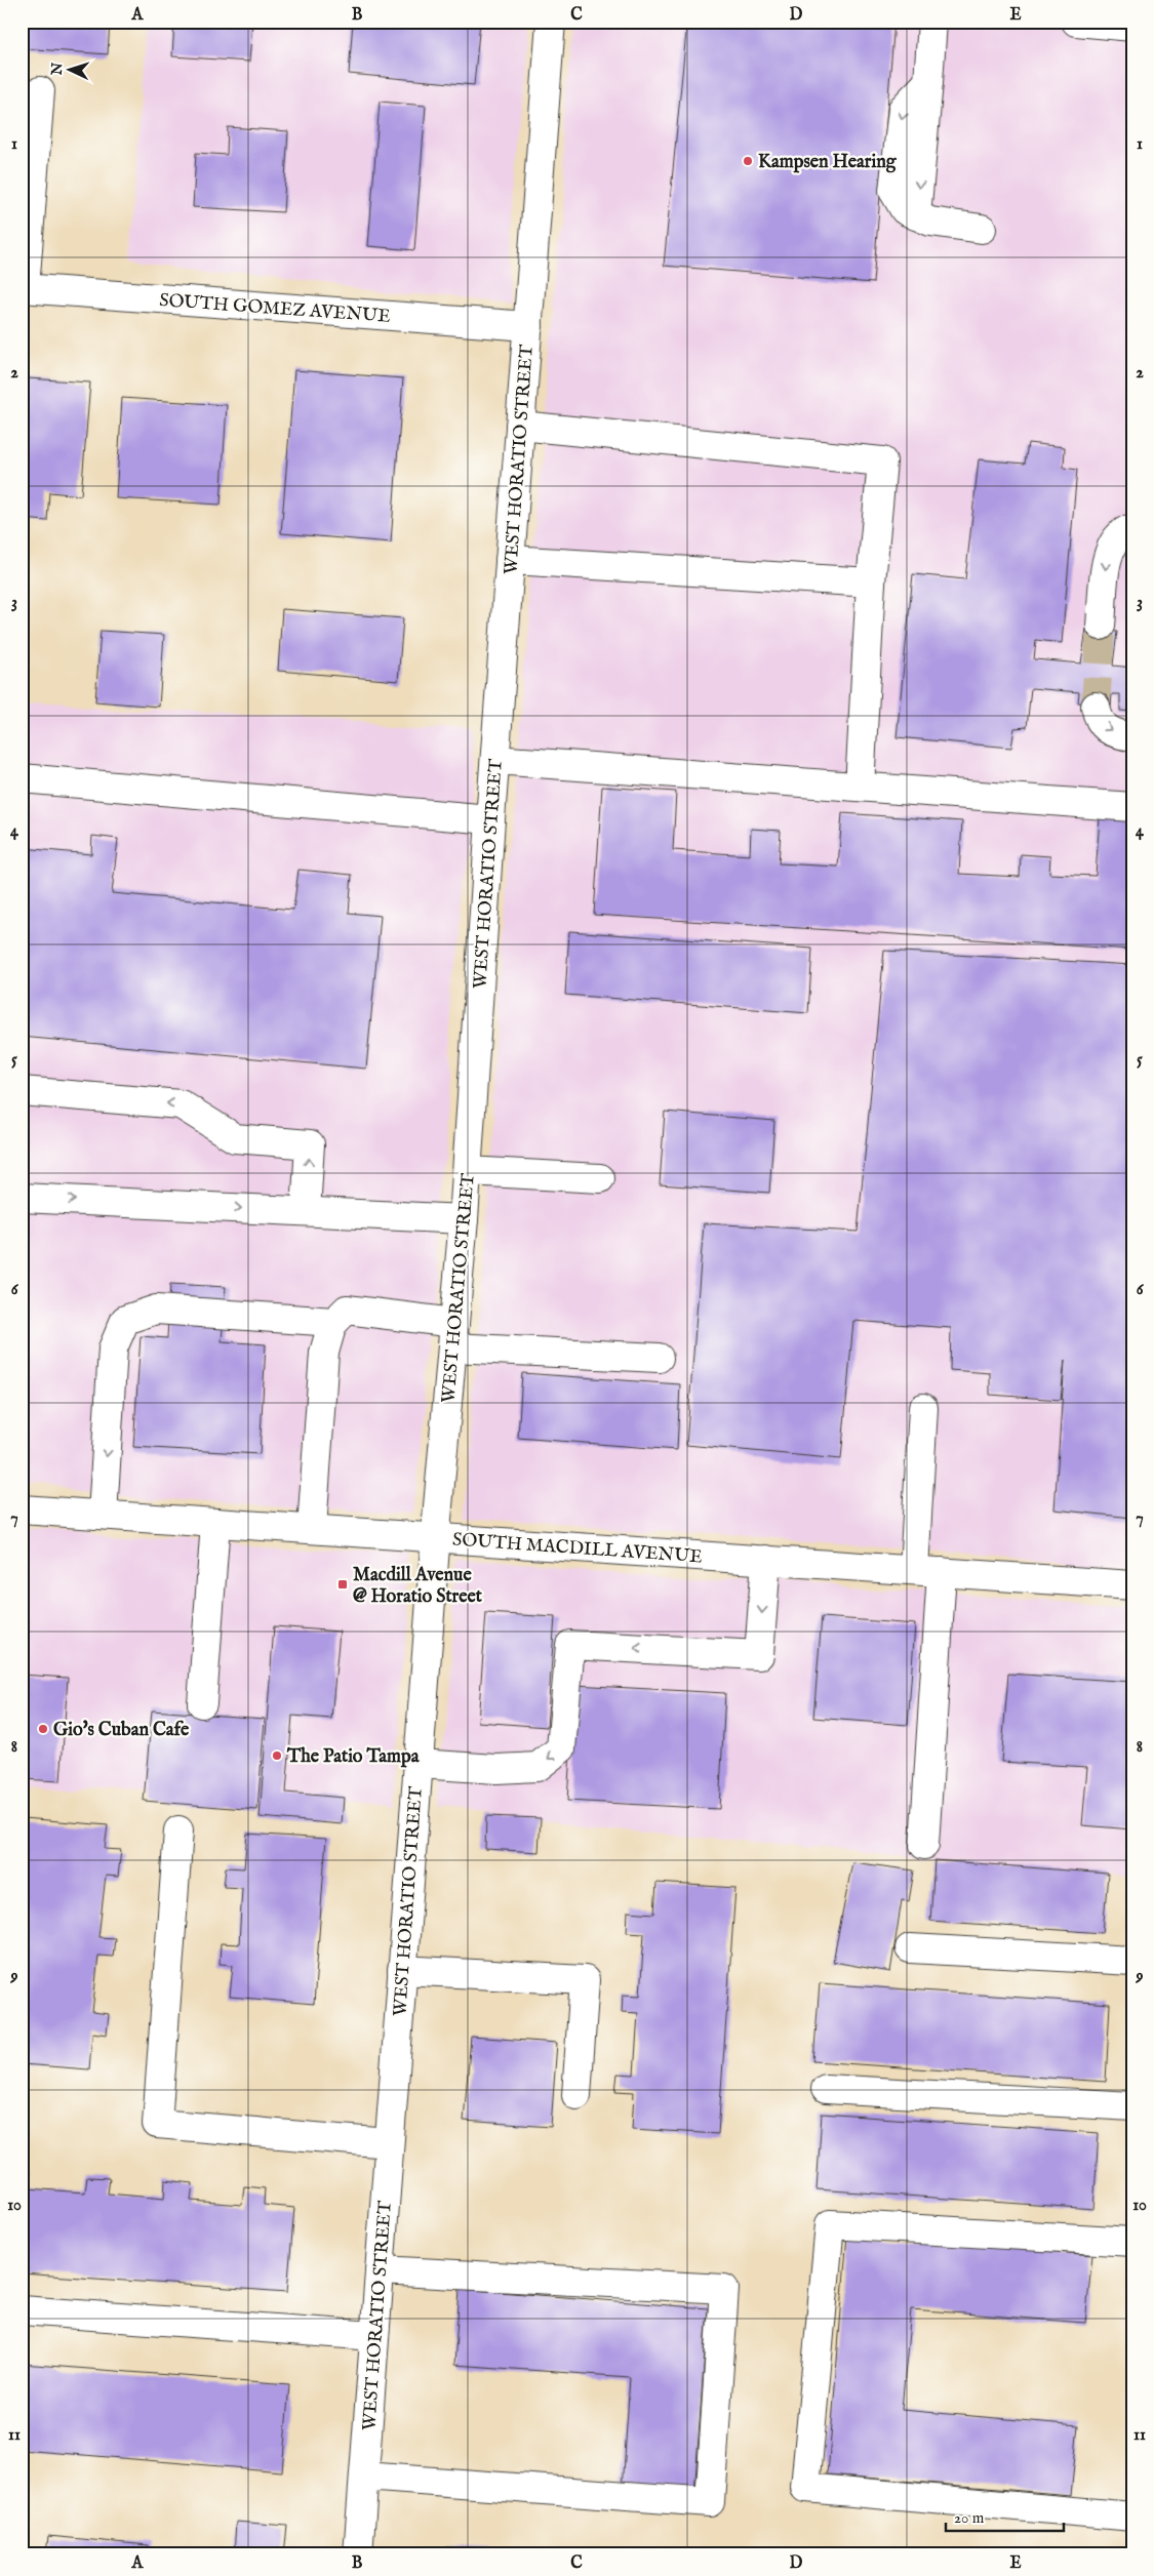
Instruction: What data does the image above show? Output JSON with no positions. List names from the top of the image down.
{
  "streets": {
    "street": ["SOUTH GOMEZ AVENUE", "WEST HORATIO STREET", "SOUTH MACDILL AVENUE"]
  },
  "crossings": [
    ["SOUTH GOMEZ AVENUE", "WEST HORATIO STREET"],
    ["WEST HORATIO STREET", "SOUTH MACDILL AVENUE"]
  ],
  "places": {
    "other": ["Kampsen Hearing", "Gio's Cuban Cafe", "The Patio Tampa"],
    "transit": ["Macdill Avenue @ Horatio Street"]
  },
  "scale_bar": "20 m",
  "north": "left",
  "grid": {
    "columns": [
      "A",
      "B",
      "C",
      "D",
      "E"
    ],
    "rows": [
      "1",
      "2",
      "3",
      "4",
      "5",
      "6",
      "7",
      "8",
      "9",
      "10",
      "11"
    ]
  }
}
